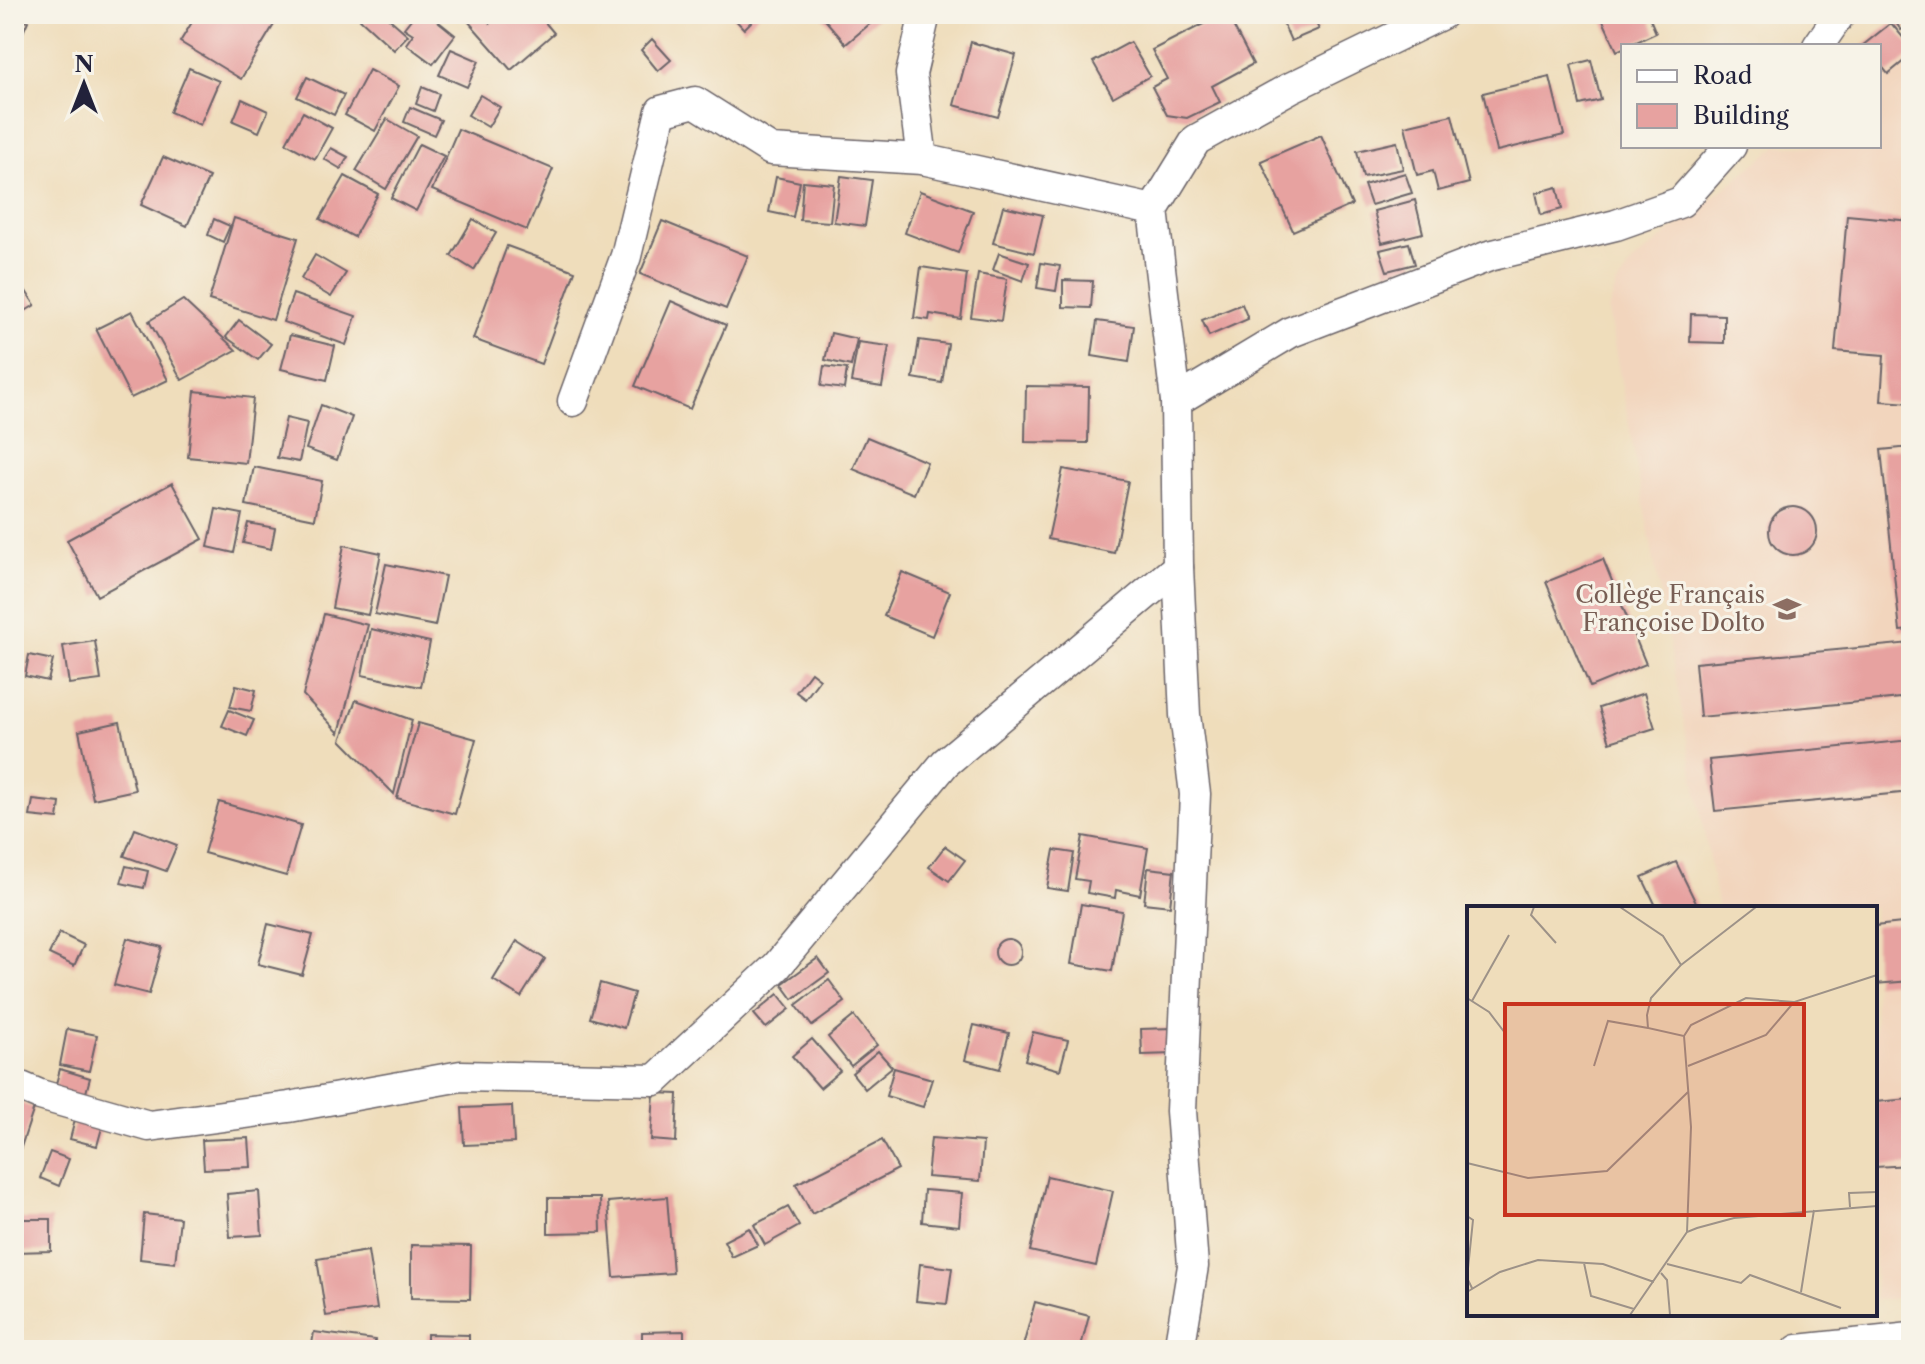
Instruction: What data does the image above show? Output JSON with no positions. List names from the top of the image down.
{
  "places": {
    "school or university": ["Collège Français Françoise Dolto"]
  },
  "legend": ["Road", "Building"],
  "north": "top"
}
